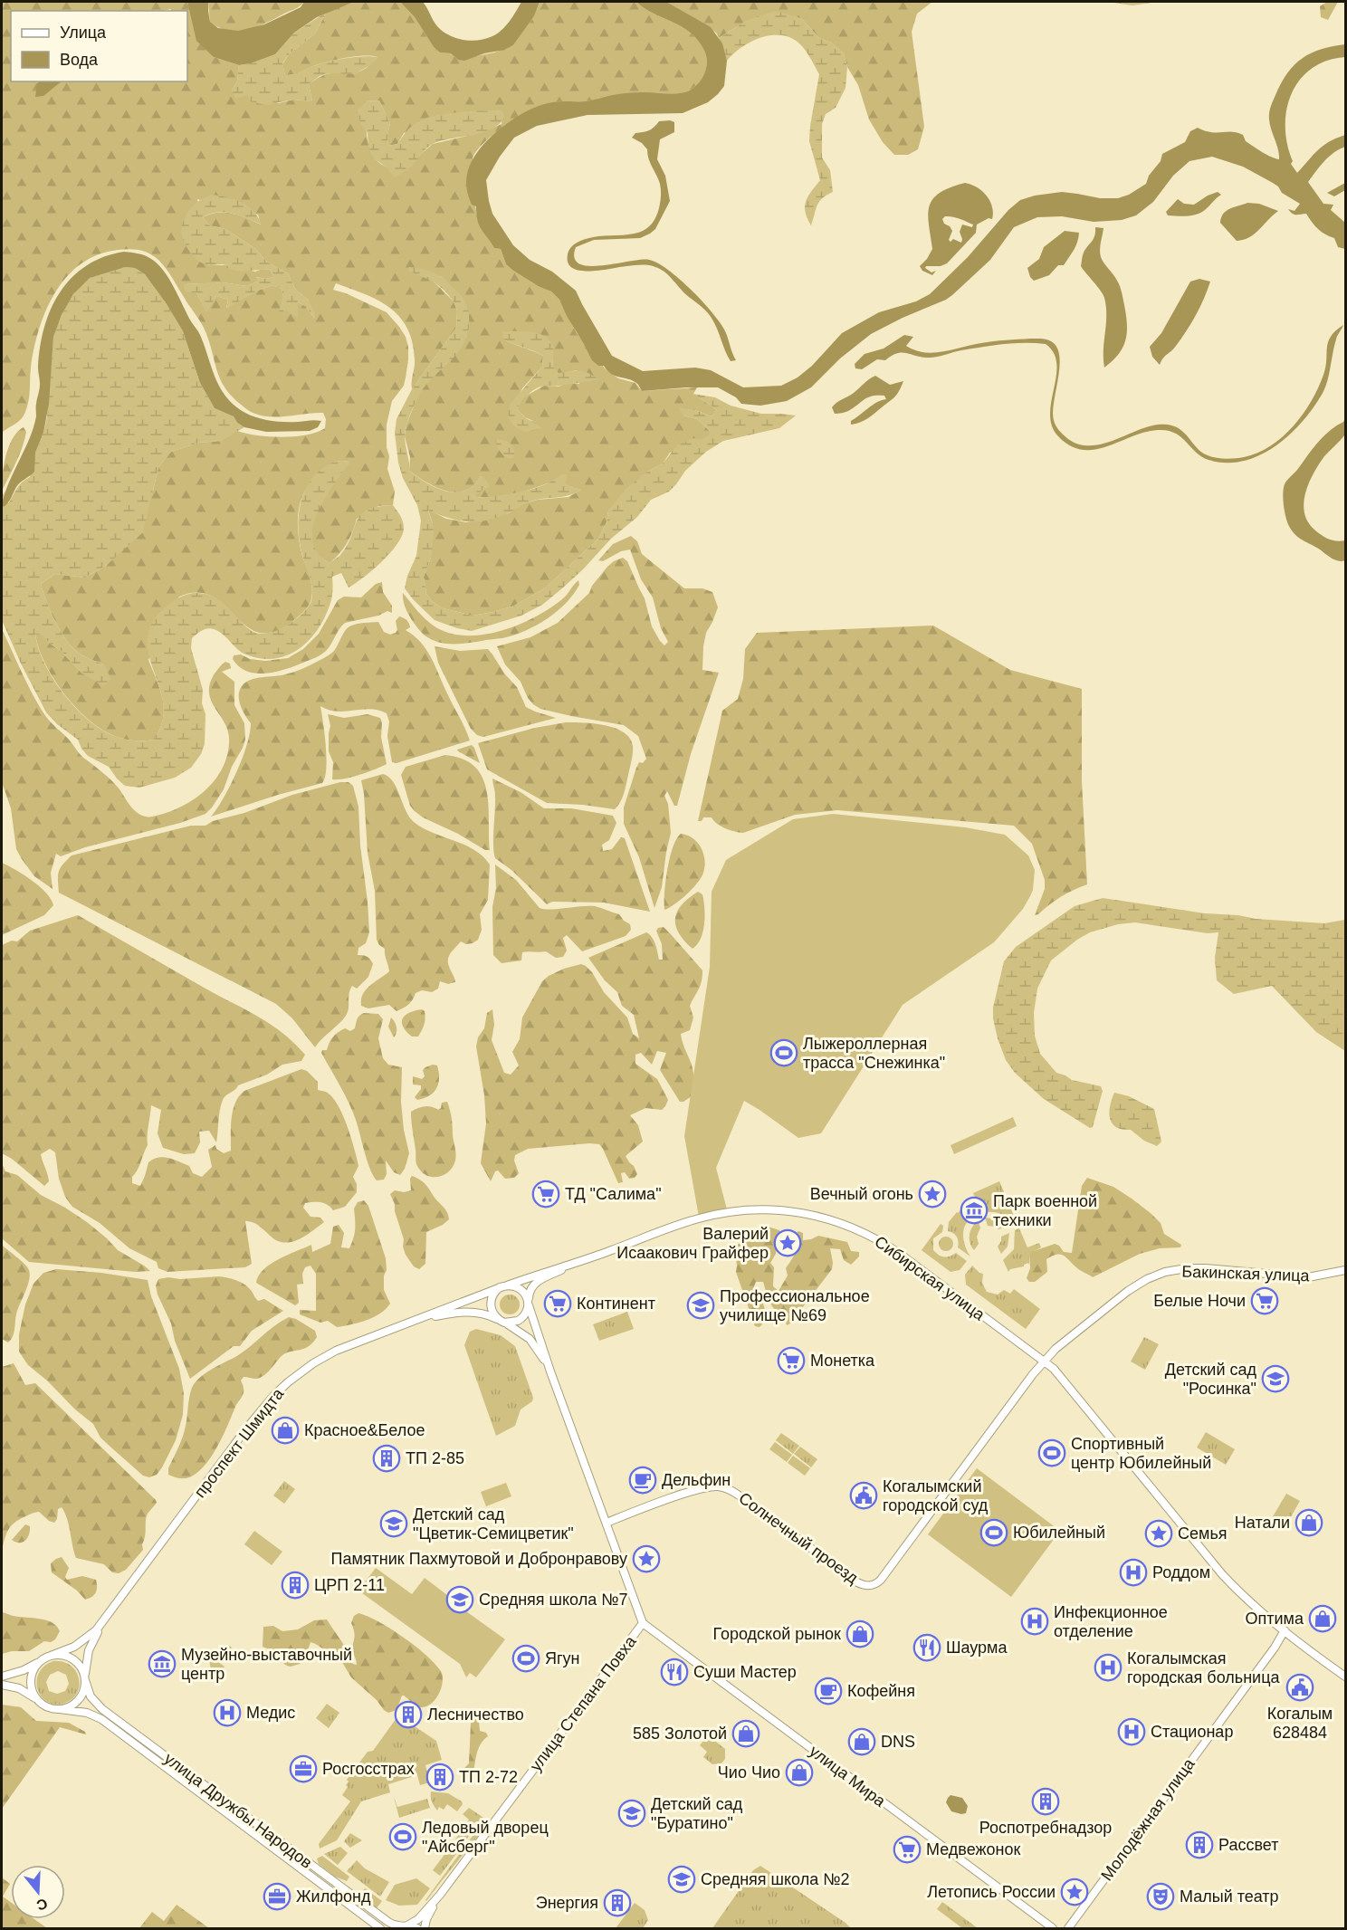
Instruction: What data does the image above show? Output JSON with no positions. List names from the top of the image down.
{
  "streets": {
    "street": [
      "Бакинская улица",
      "Сибирская улица",
      "проспект Шмидта",
      "Солнечный проезд",
      "улица Степана Повха",
      "улица Мира",
      "улица Дружбы Народов",
      "Молодёжная улица"
    ]
  },
  "crossings": [
    ["Бакинская улица", "Сибирская улица"],
    ["Бакинская улица", "Солнечный проезд"],
    ["Сибирская улица", "проспект Шмидта"],
    ["Сибирская улица", "улица Степана Повха"],
    ["Сибирская улица", "Молодёжная улица"],
    ["проспект Шмидта", "улица Степана Повха"],
    ["проспект Шмидта", "улица Дружбы Народов"],
    ["Солнечный проезд", "улица Степана Повха"],
    ["улица Степана Повха", "улица Мира"]
  ],
  "places": {
    "sports": [
      "Лыжероллерная трасса \"Снежинка\"",
      "Спортивный центр Юбилейный",
      "Юбилейный",
      "Ягун",
      "Ледовый дворец \"Айсберг\""
    ],
    "supermarket": [
      "ТД \"Салима\"",
      "Белые Ночи",
      "Континент",
      "Монетка",
      "Медвежонок"
    ],
    "place": [
      "Вечный огонь",
      "Валерий Исаакович Грайфер",
      "Семья",
      "Памятник Пахмутовой и Добронравову",
      "Летопись России"
    ],
    "museum": ["Парк военной техники", "Музейно-выставочный центр"],
    "school or university": [
      "Профессиональное училище №69",
      "Детский сад \"Росинка\"",
      "Детский сад \"Цветик-Семицветик\"",
      "Средняя школа №7",
      "Детский сад \"Буратино\"",
      "Средняя школа №2"
    ],
    "shop": [
      "Красное&Белое",
      "Натали",
      "Оптима",
      "Городской рынок",
      "585 Золотой",
      "DNS",
      "Чио Чио"
    ],
    "building": [
      "ТП 2-85",
      "ЦРП 2-11",
      "Лесничество",
      "ТП 2-72",
      "Роспотребнадзор",
      "Рассвет",
      "Энергия"
    ],
    "cafe": ["Дельфин", "Кофейня"],
    "public building": ["Когалымский городской суд", "Когалым 628484"],
    "hospital": [
      "Роддом",
      "Инфекционное отделение",
      "Когалымская городская больница",
      "Медис",
      "Стационар"
    ],
    "restaurant": ["Шаурма", "Суши Мастер"],
    "office": ["Росгосстрах", "Жилфонд"],
    "theatre": ["Малый театр"]
  },
  "legend": ["Улица", "Вода"],
  "north": "bottom"
}
